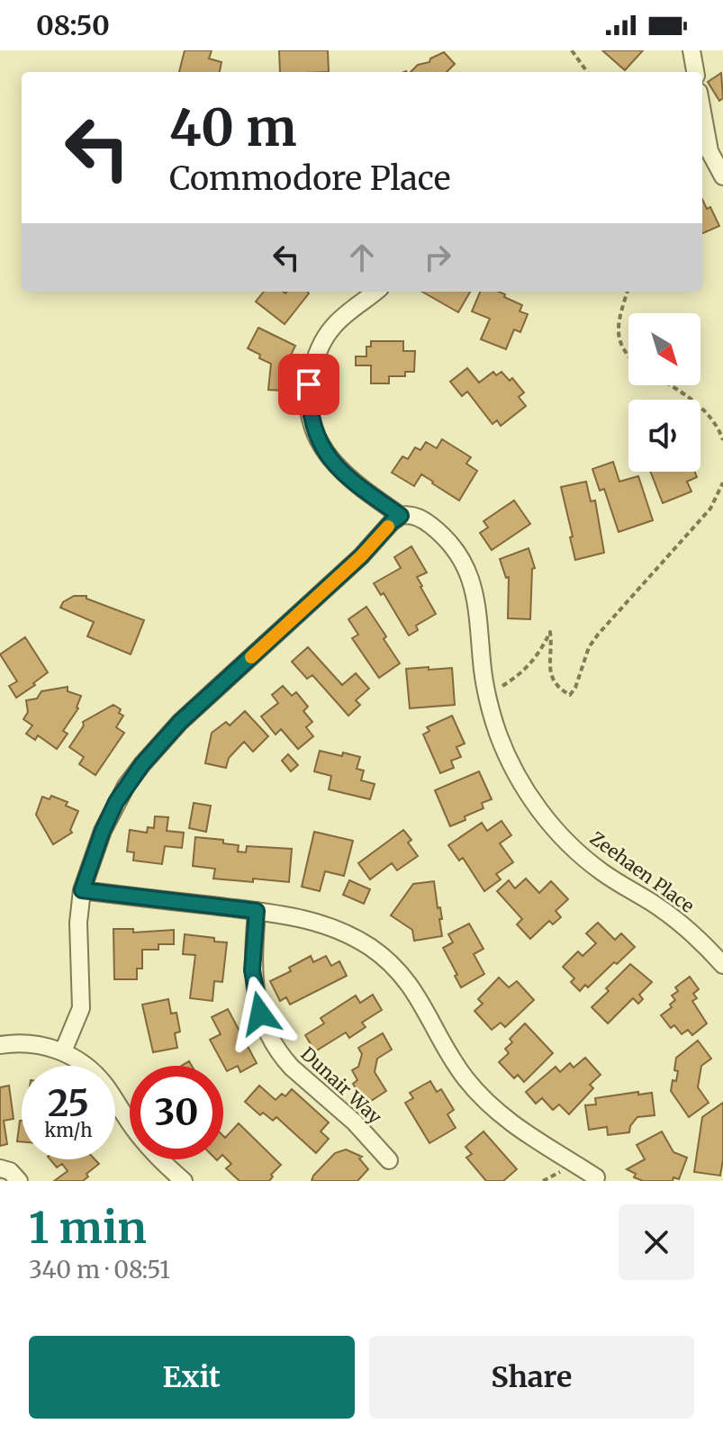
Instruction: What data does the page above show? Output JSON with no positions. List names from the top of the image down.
{
  "streets": {
    "street": ["Zeehaen Place", "Dunair Way"]
  },
  "north": "bottom right",
  "page": {
    "status": "08:50",
    "turn": ["40 m", "Commodore Place"],
    "speed": "25 km/h",
    "limit": "30",
    "heading": ["1 min", "340 m · 08:51"],
    "buttons": ["Exit", "Share"]
  }
}
